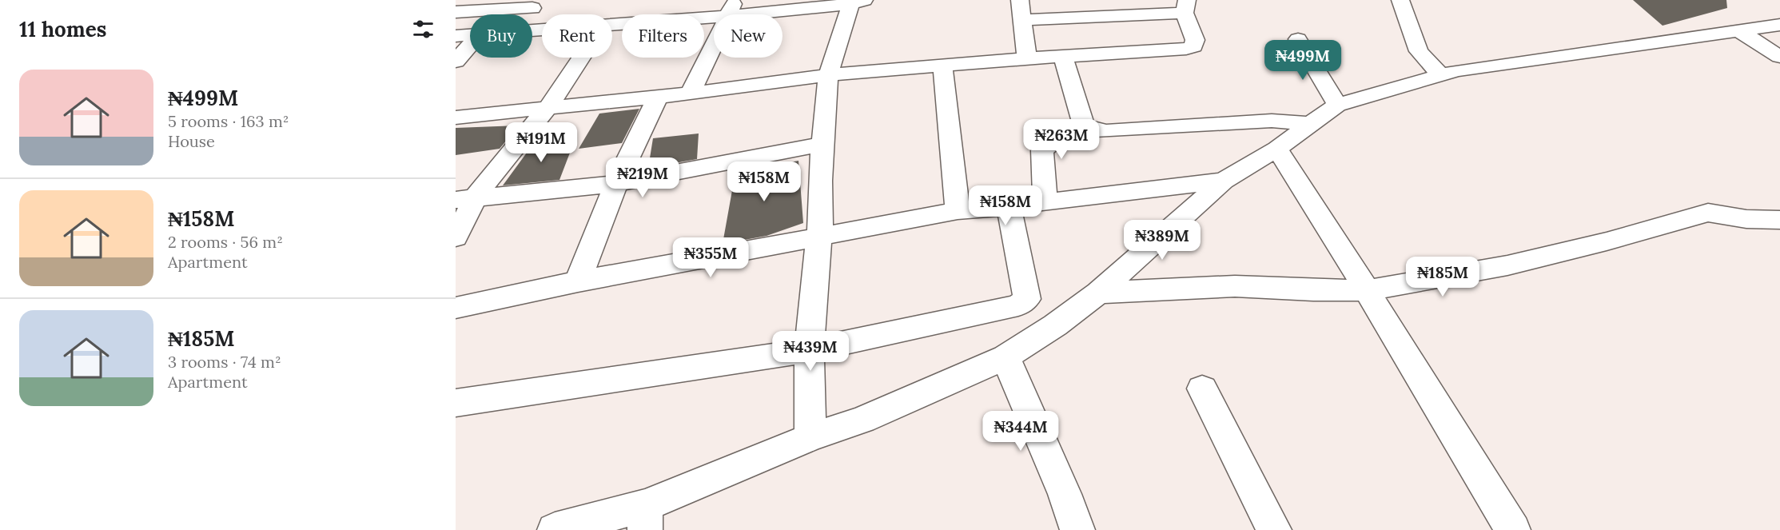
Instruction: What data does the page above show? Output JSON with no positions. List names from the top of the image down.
{
  "page": {
    "heading": "11 homes",
    "chip": [
      "Buy",
      "Rent",
      "Filters",
      "New"
    ],
    "price": [
      "₦499M",
      "₦263M",
      "₦191M",
      "₦219M",
      "₦158M",
      "₦158M",
      "₦389M",
      "₦355M",
      "₦185M",
      "₦439M",
      "₦344M"
    ],
    "list": [
      {
        "name": "₦499M",
        "note": "5 rooms · 163 m² · House"
      },
      {
        "name": "₦158M",
        "note": "2 rooms · 56 m² · Apartment"
      },
      {
        "name": "₦185M",
        "note": "3 rooms · 74 m² · Apartment"
      }
    ]
  }
}
